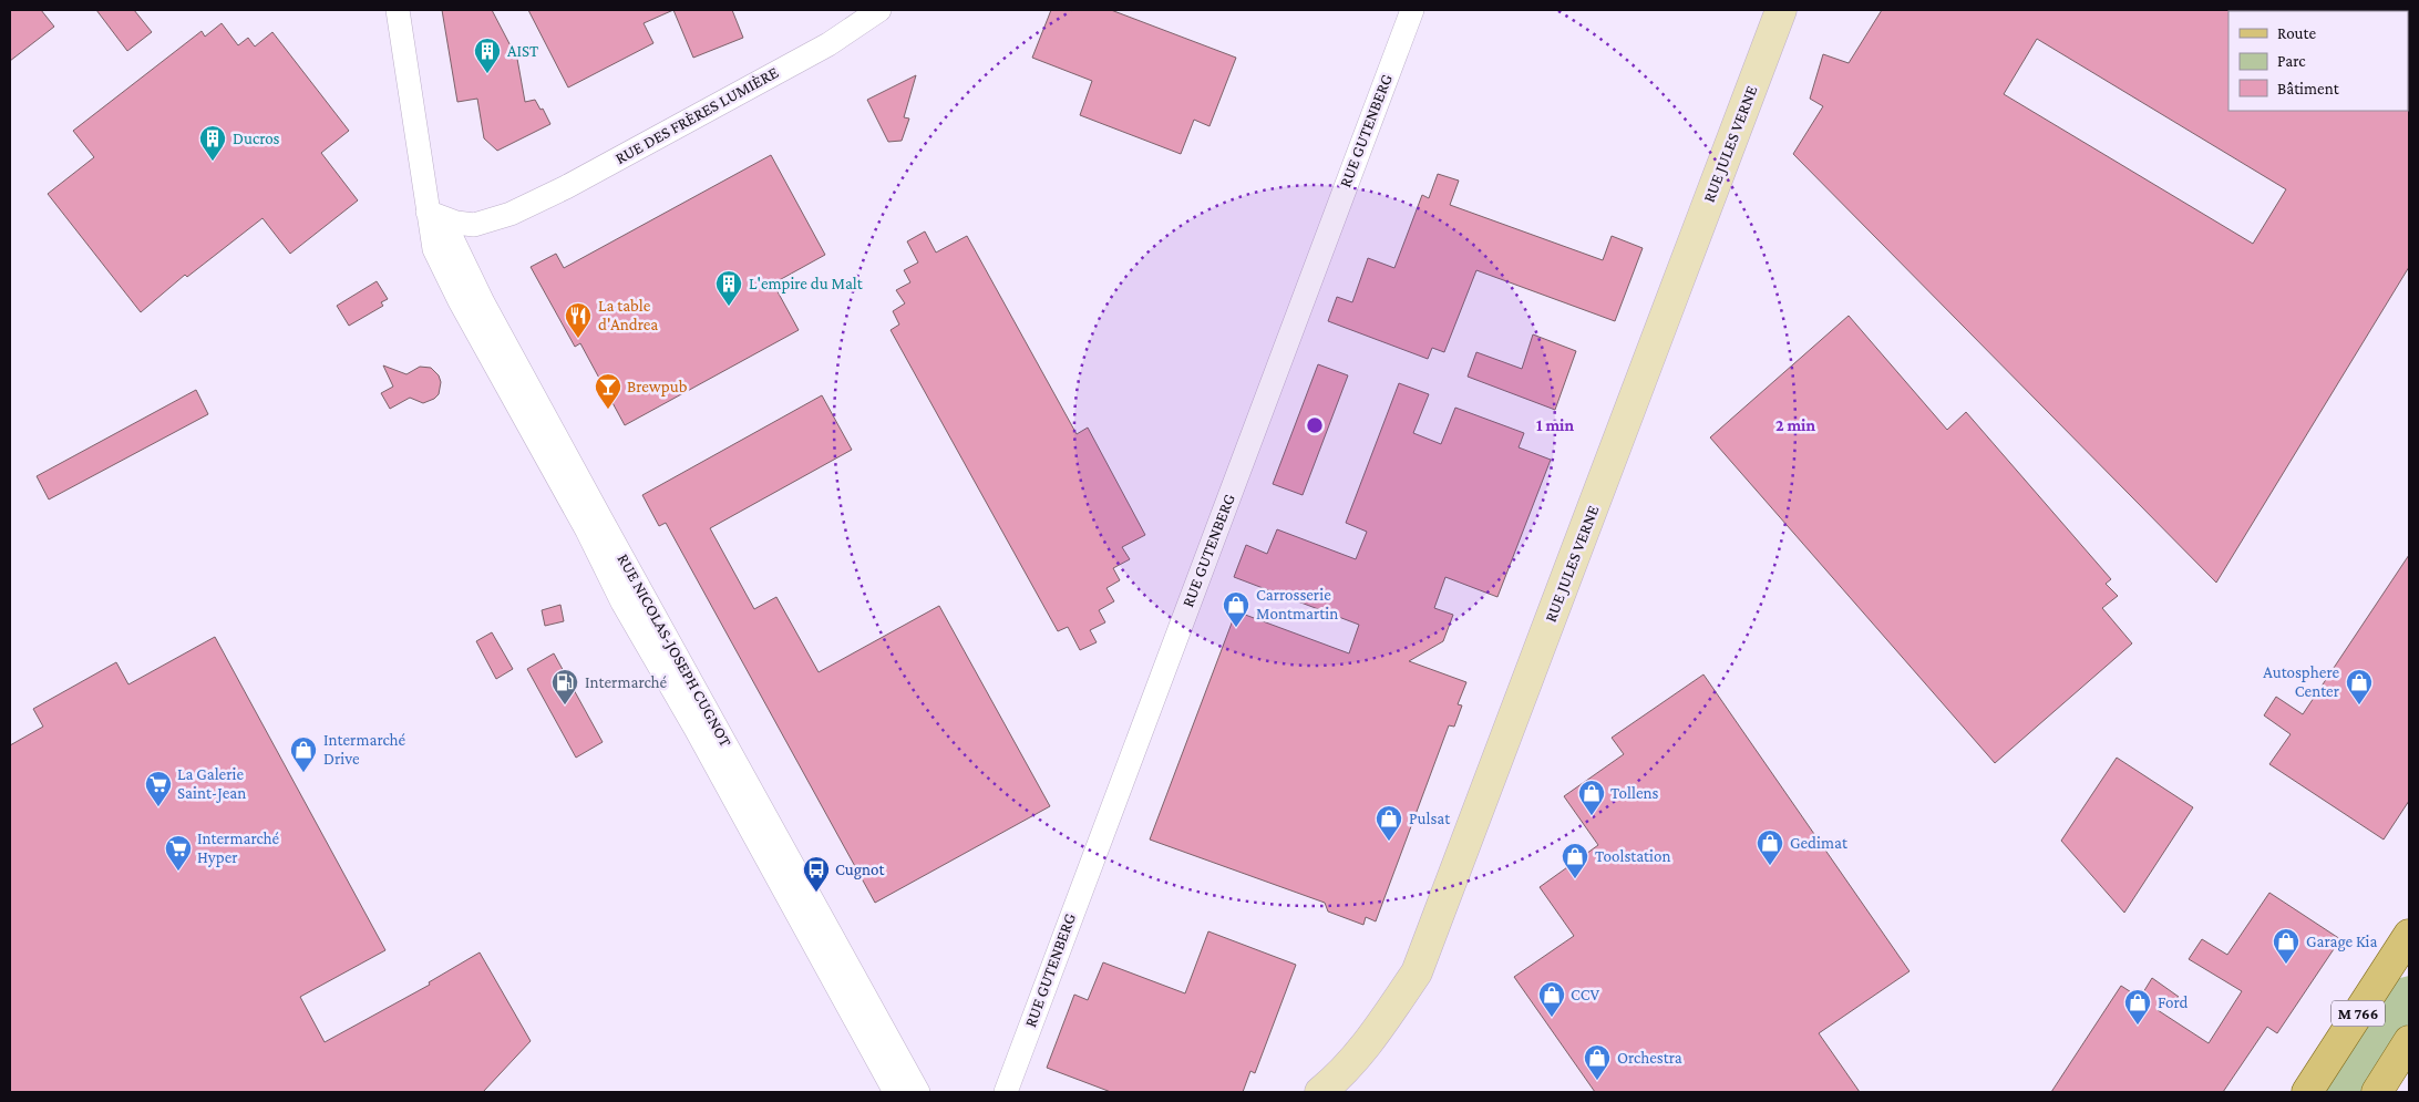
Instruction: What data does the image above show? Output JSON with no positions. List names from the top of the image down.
{
  "streets": {
    "main road": ["RUE JULES VERNE", "M 766"],
    "street": ["RUE DES FRÈRES LUMIÈRE", "RUE GUTENBERG", "RUE NICOLAS-JOSEPH CUGNOT"]
  },
  "crossings": [
    ["RUE DES FRÈRES LUMIÈRE", "RUE NICOLAS-JOSEPH CUGNOT"]
  ],
  "places": {
    "building": ["AIST", "Ducros", "L'empire du Malt"],
    "restaurant": ["La table d'Andrea"],
    "bar": ["Brewpub"],
    "shop": [
      "Carrosserie Montmartin",
      "Autosphere Center",
      "Intermarché Drive",
      "Tollens",
      "Pulsat",
      "Gedimat",
      "Toolstation",
      "Garage Kia",
      "CCV",
      "Ford",
      "Orchestra"
    ],
    "fuel station": ["Intermarché"],
    "supermarket": ["La Galerie Saint-Jean", "Intermarché Hyper"],
    "bus stop": ["Cugnot"]
  },
  "legend": ["Route", "Parc", "Bâtiment"],
  "rings": ["1 min", "2 min"]
}
